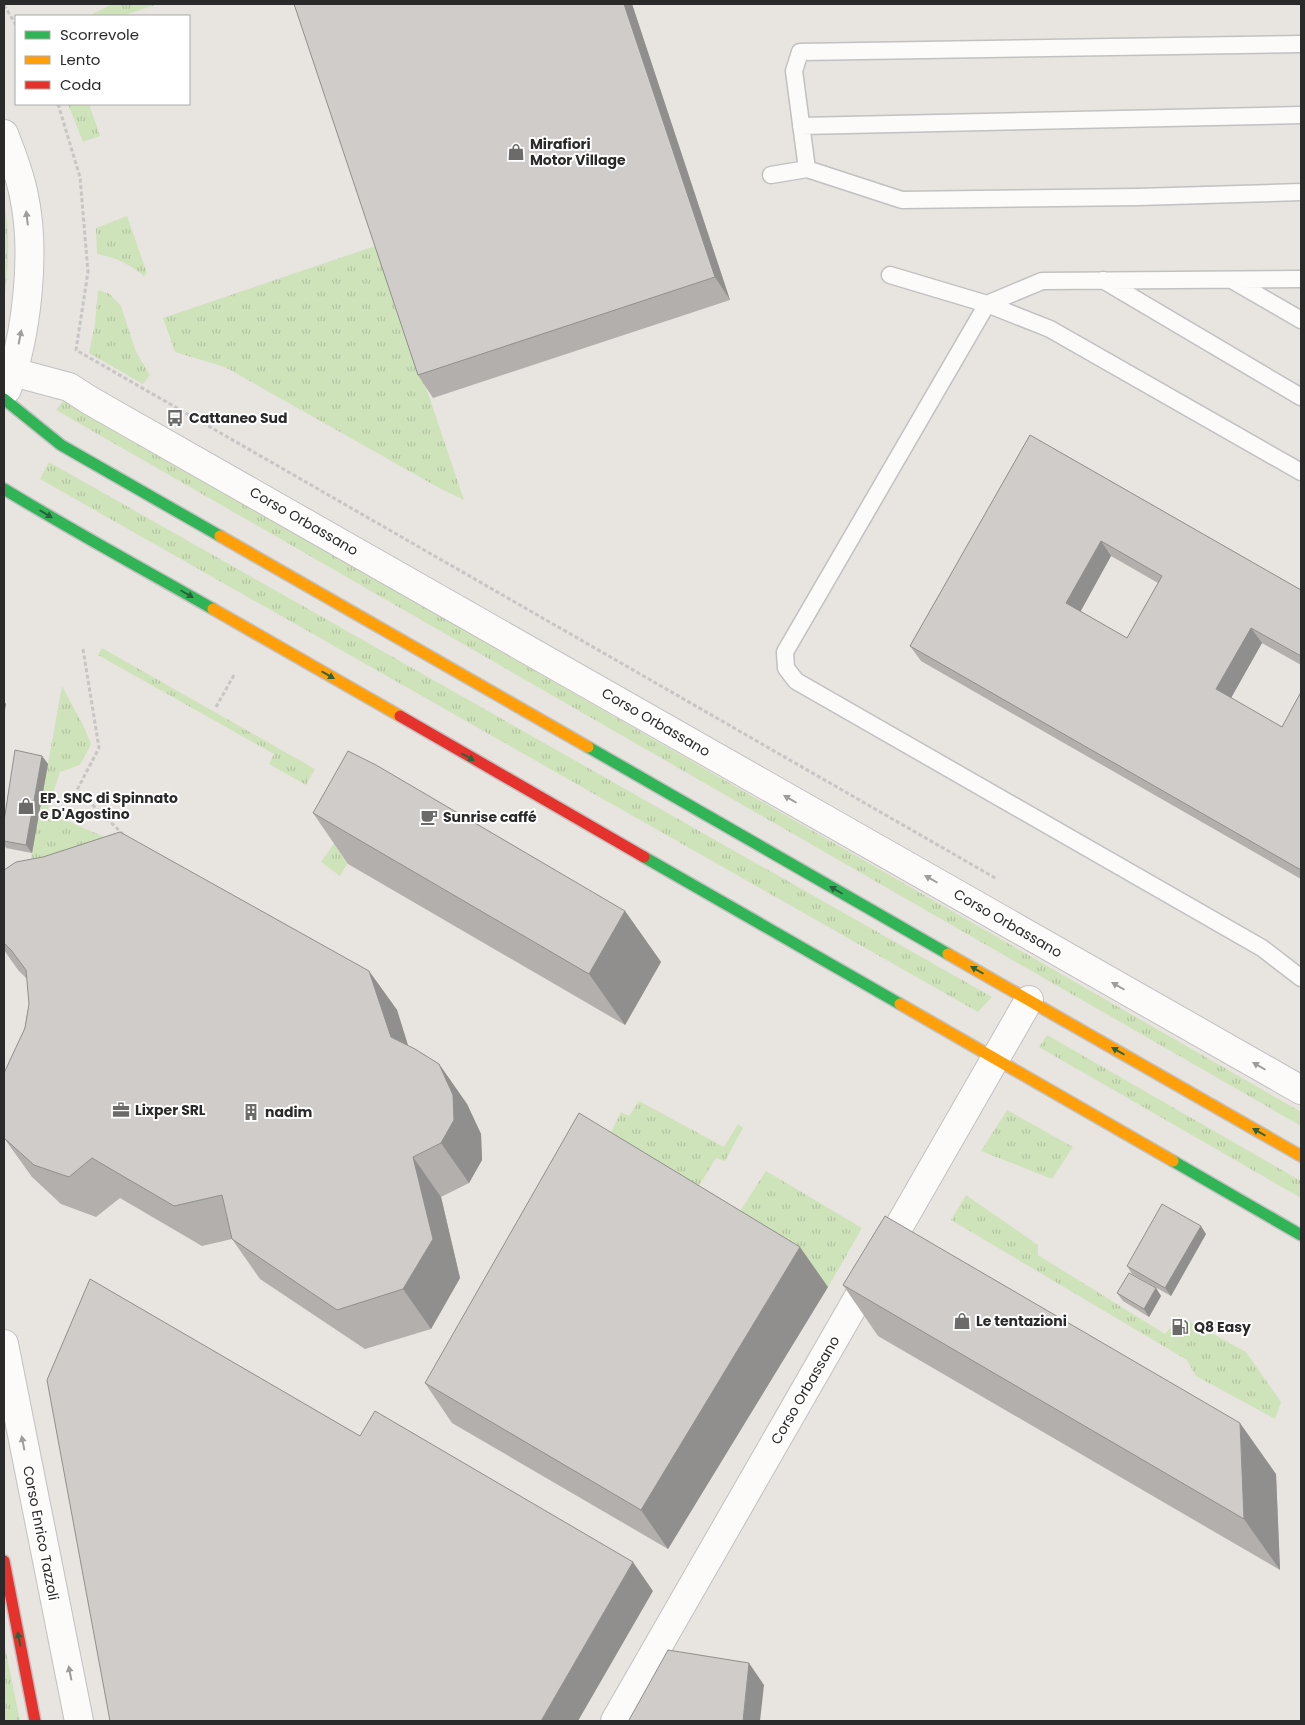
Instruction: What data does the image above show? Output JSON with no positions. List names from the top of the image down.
{
  "streets": {
    "street": ["Corso Orbassano", "Corso Enrico Tazzoli"]
  },
  "one_way": ["Corso Orbassano", "Corso Enrico Tazzoli"],
  "places": {
    "shop": ["Mirafiori Motor Village", "EP. SNC di Spinnato e D'Agostino", "Le tentazioni"],
    "bus stop": ["Cattaneo Sud"],
    "cafe": ["Sunrise caffé"],
    "office": ["Lixper SRL"],
    "building": ["nadim"],
    "fuel station": ["Q8 Easy"]
  },
  "legend": ["Scorrevole", "Lento", "Coda"]
}
